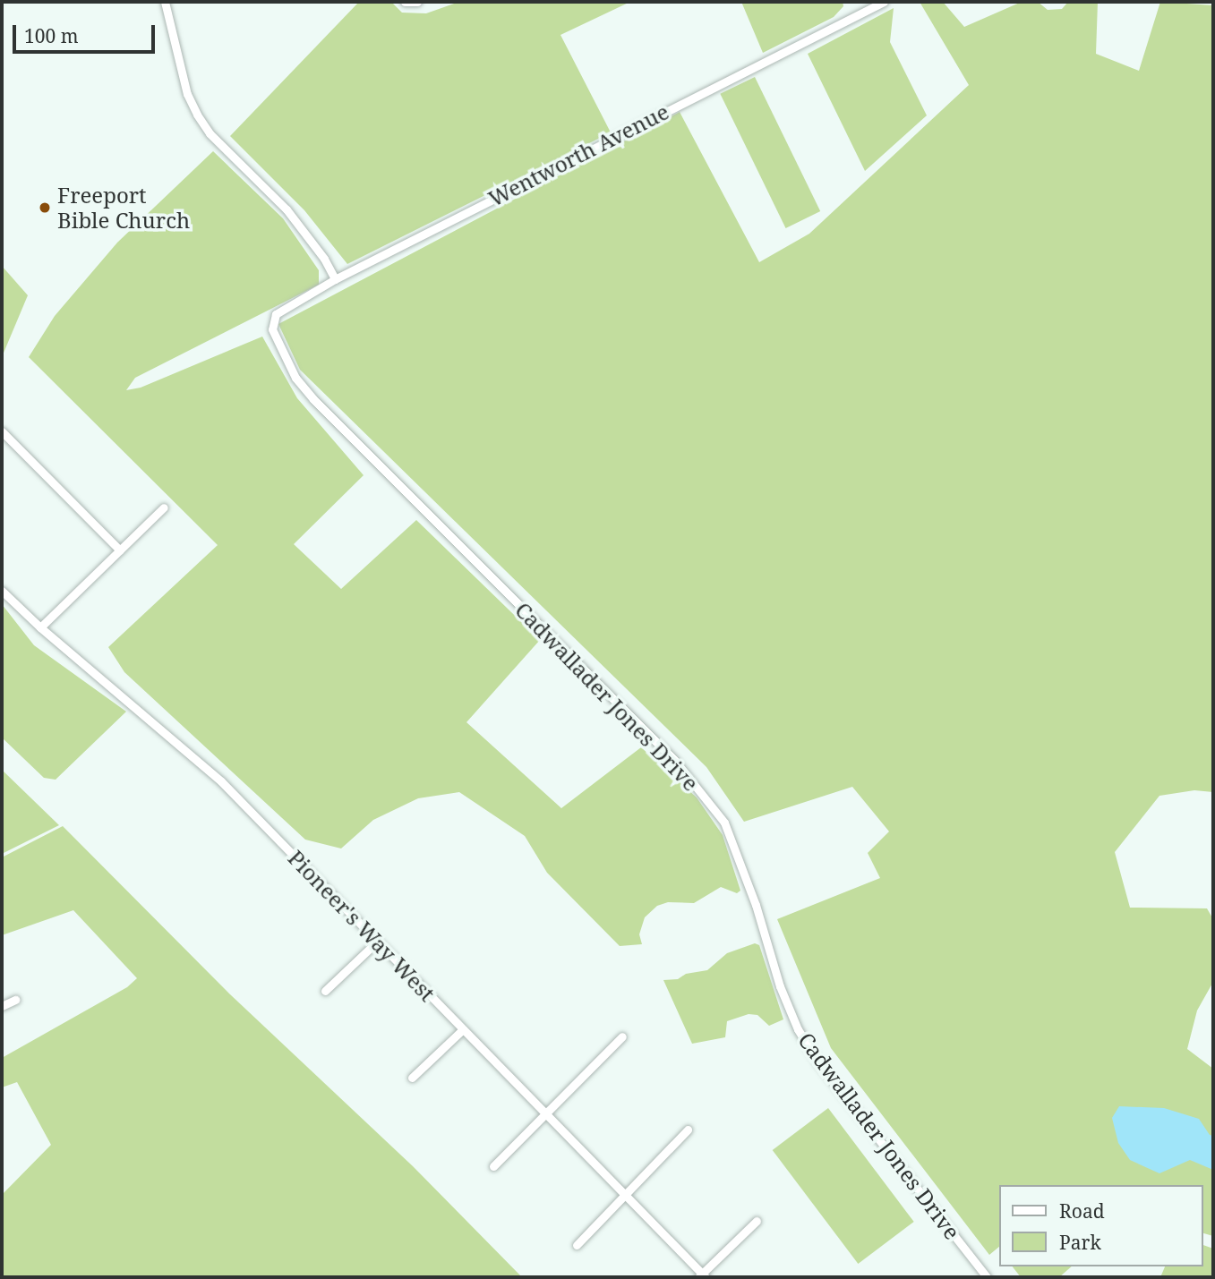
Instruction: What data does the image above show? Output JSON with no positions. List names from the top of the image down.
{
  "streets": {
    "street": ["Wentworth Avenue", "Cadwallader Jones Drive", "Pioneer's Way West"]
  },
  "crossings": [
    ["Wentworth Avenue", "Cadwallader Jones Drive"]
  ],
  "places": ["Freeport Bible Church"],
  "legend": ["Road", "Park"],
  "scale_bar": "100 m"
}
